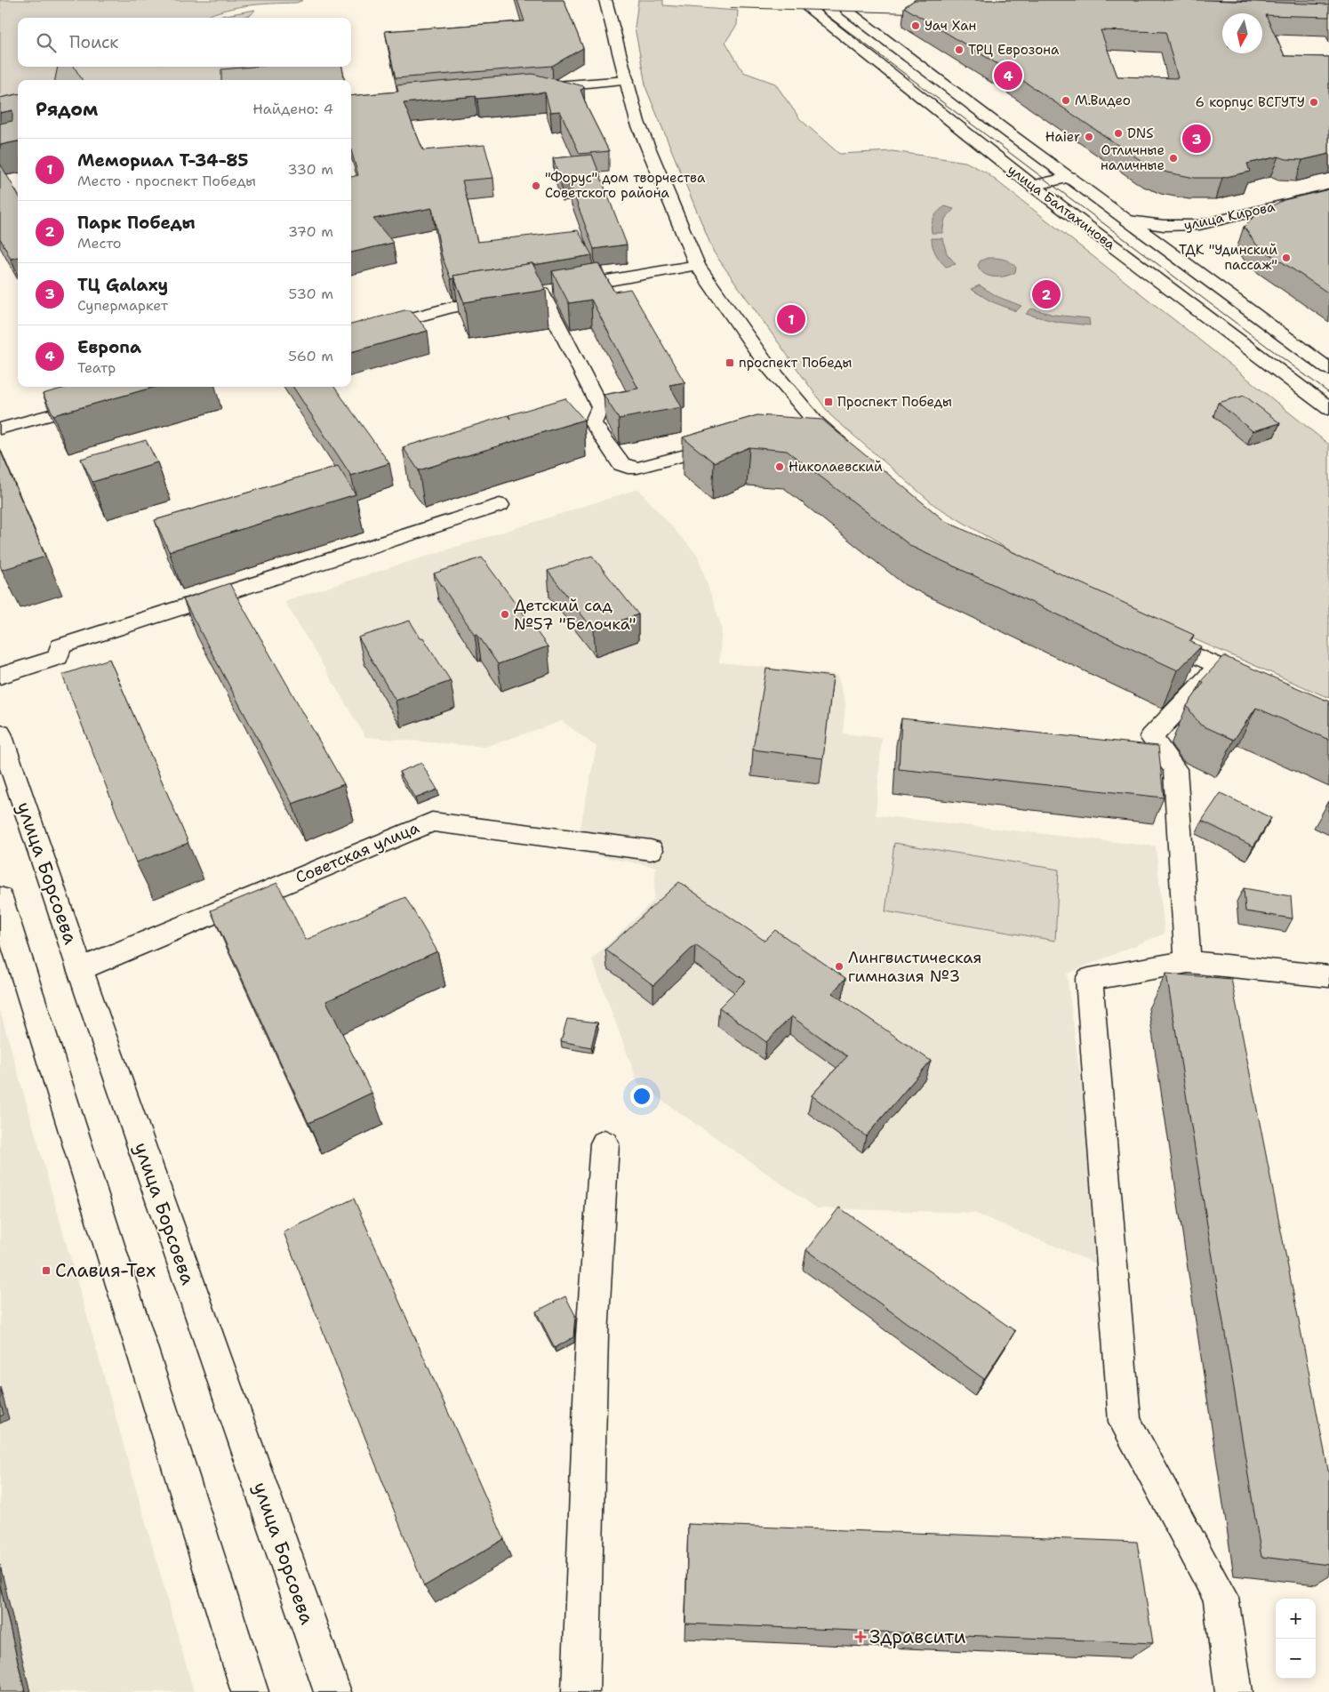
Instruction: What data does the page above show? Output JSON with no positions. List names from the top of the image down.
{
  "streets": {
    "street": [
      "улица Балтахинова",
      "улица Кирова",
      "Советская улица",
      "улица Борсоева"
    ]
  },
  "crossings": [
    ["улица Балтахинова", "улица Кирова"],
    ["Советская улица", "улица Борсоева"]
  ],
  "places": {
    "other": [
      "Уач Хан",
      "ТРЦ Еврозона",
      "М.Видео",
      "6 корпус ВСГУТУ",
      "DNS",
      "Haier",
      "Отличные наличные",
      "\"Форус\" дом творчества Советского района",
      "ТДК \"Удинский пассаж\"",
      "Николаевский",
      "Детский сад №57 \"Белочка\"",
      "Лингвистическая гимназия №3"
    ],
    "transit": ["проспект Победы", "Проспект Победы", "Славия-Тех"],
    "health": ["Здравсити"]
  },
  "north": "bottom",
  "page": {
    "search": "Поиск",
    "pins": [
      "4",
      "3",
      "2",
      "1"
    ],
    "heading": ["Рядом", "Найдено: 4"],
    "list": [
      {
        "mark": "1",
        "name": "Мемориал Т-34-85",
        "note": "Место · проспект Победы",
        "value": "330 m"
      },
      {
        "mark": "2",
        "name": "Парк Победы",
        "note": "Место",
        "value": "370 m"
      },
      {
        "mark": "3",
        "name": "ТЦ Galaxy",
        "note": "Супермаркет",
        "value": "530 m"
      },
      {
        "mark": "4",
        "name": "Европа",
        "note": "Театр",
        "value": "560 m"
      }
    ],
    "map_buttons": ["+", "−"]
  }
}
